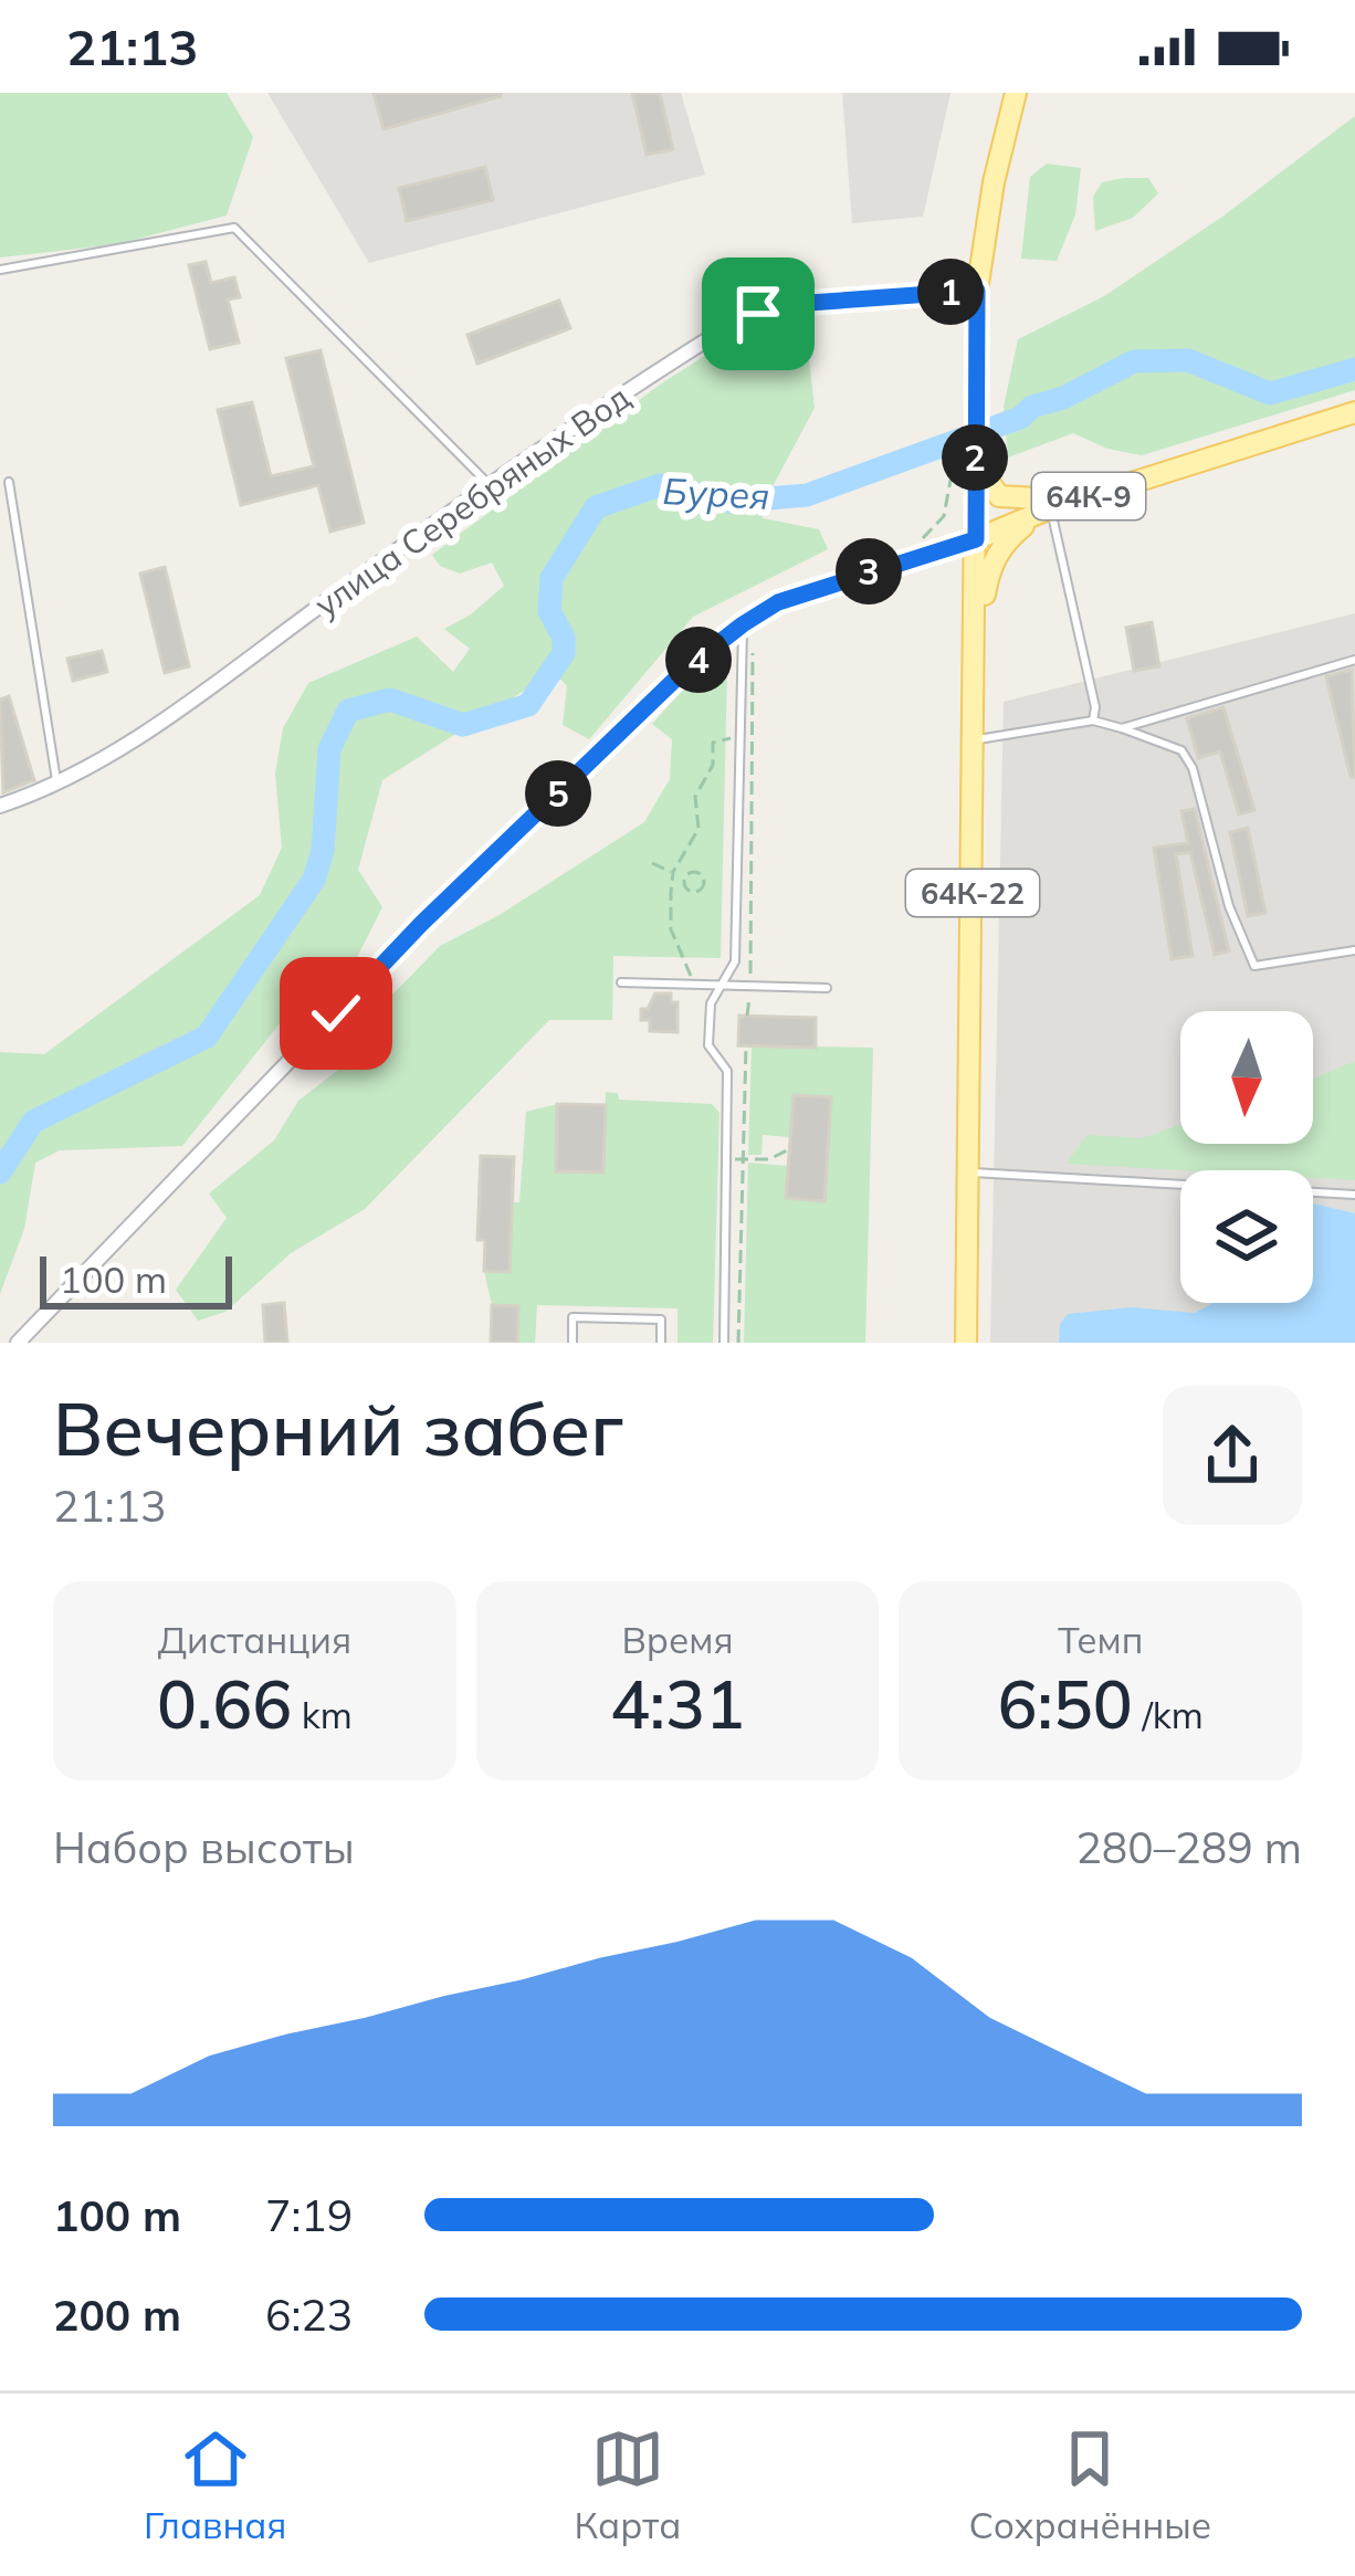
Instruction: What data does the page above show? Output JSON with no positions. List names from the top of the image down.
{
  "streets": {
    "main road": ["64К-9", "64К-22"],
    "street": ["улица Серебряных Вод"]
  },
  "crossings": [
    ["64К-9", "64К-22"]
  ],
  "water": ["Бурея"],
  "scale_bar": "100 m",
  "north": "bottom",
  "page": {
    "status": "21:13",
    "pins": [
      "1",
      "2",
      "3",
      "4",
      "5"
    ],
    "scale": "100 m",
    "heading": ["Вечерний забег", "21:13"],
    "stats": [
      ["Дистанция", "0.66 km"],
      ["Время", "4:31"],
      ["Темп", "6:50 /km"]
    ],
    "chart": ["Набор высоты", "280–289 m"],
    "list": [
      {
        "name": "100 m",
        "note": "7:19"
      },
      {
        "name": "200 m",
        "note": "6:23"
      }
    ],
    "tabs": ["Главная", "Карта", "Сохранённые"]
  }
}
